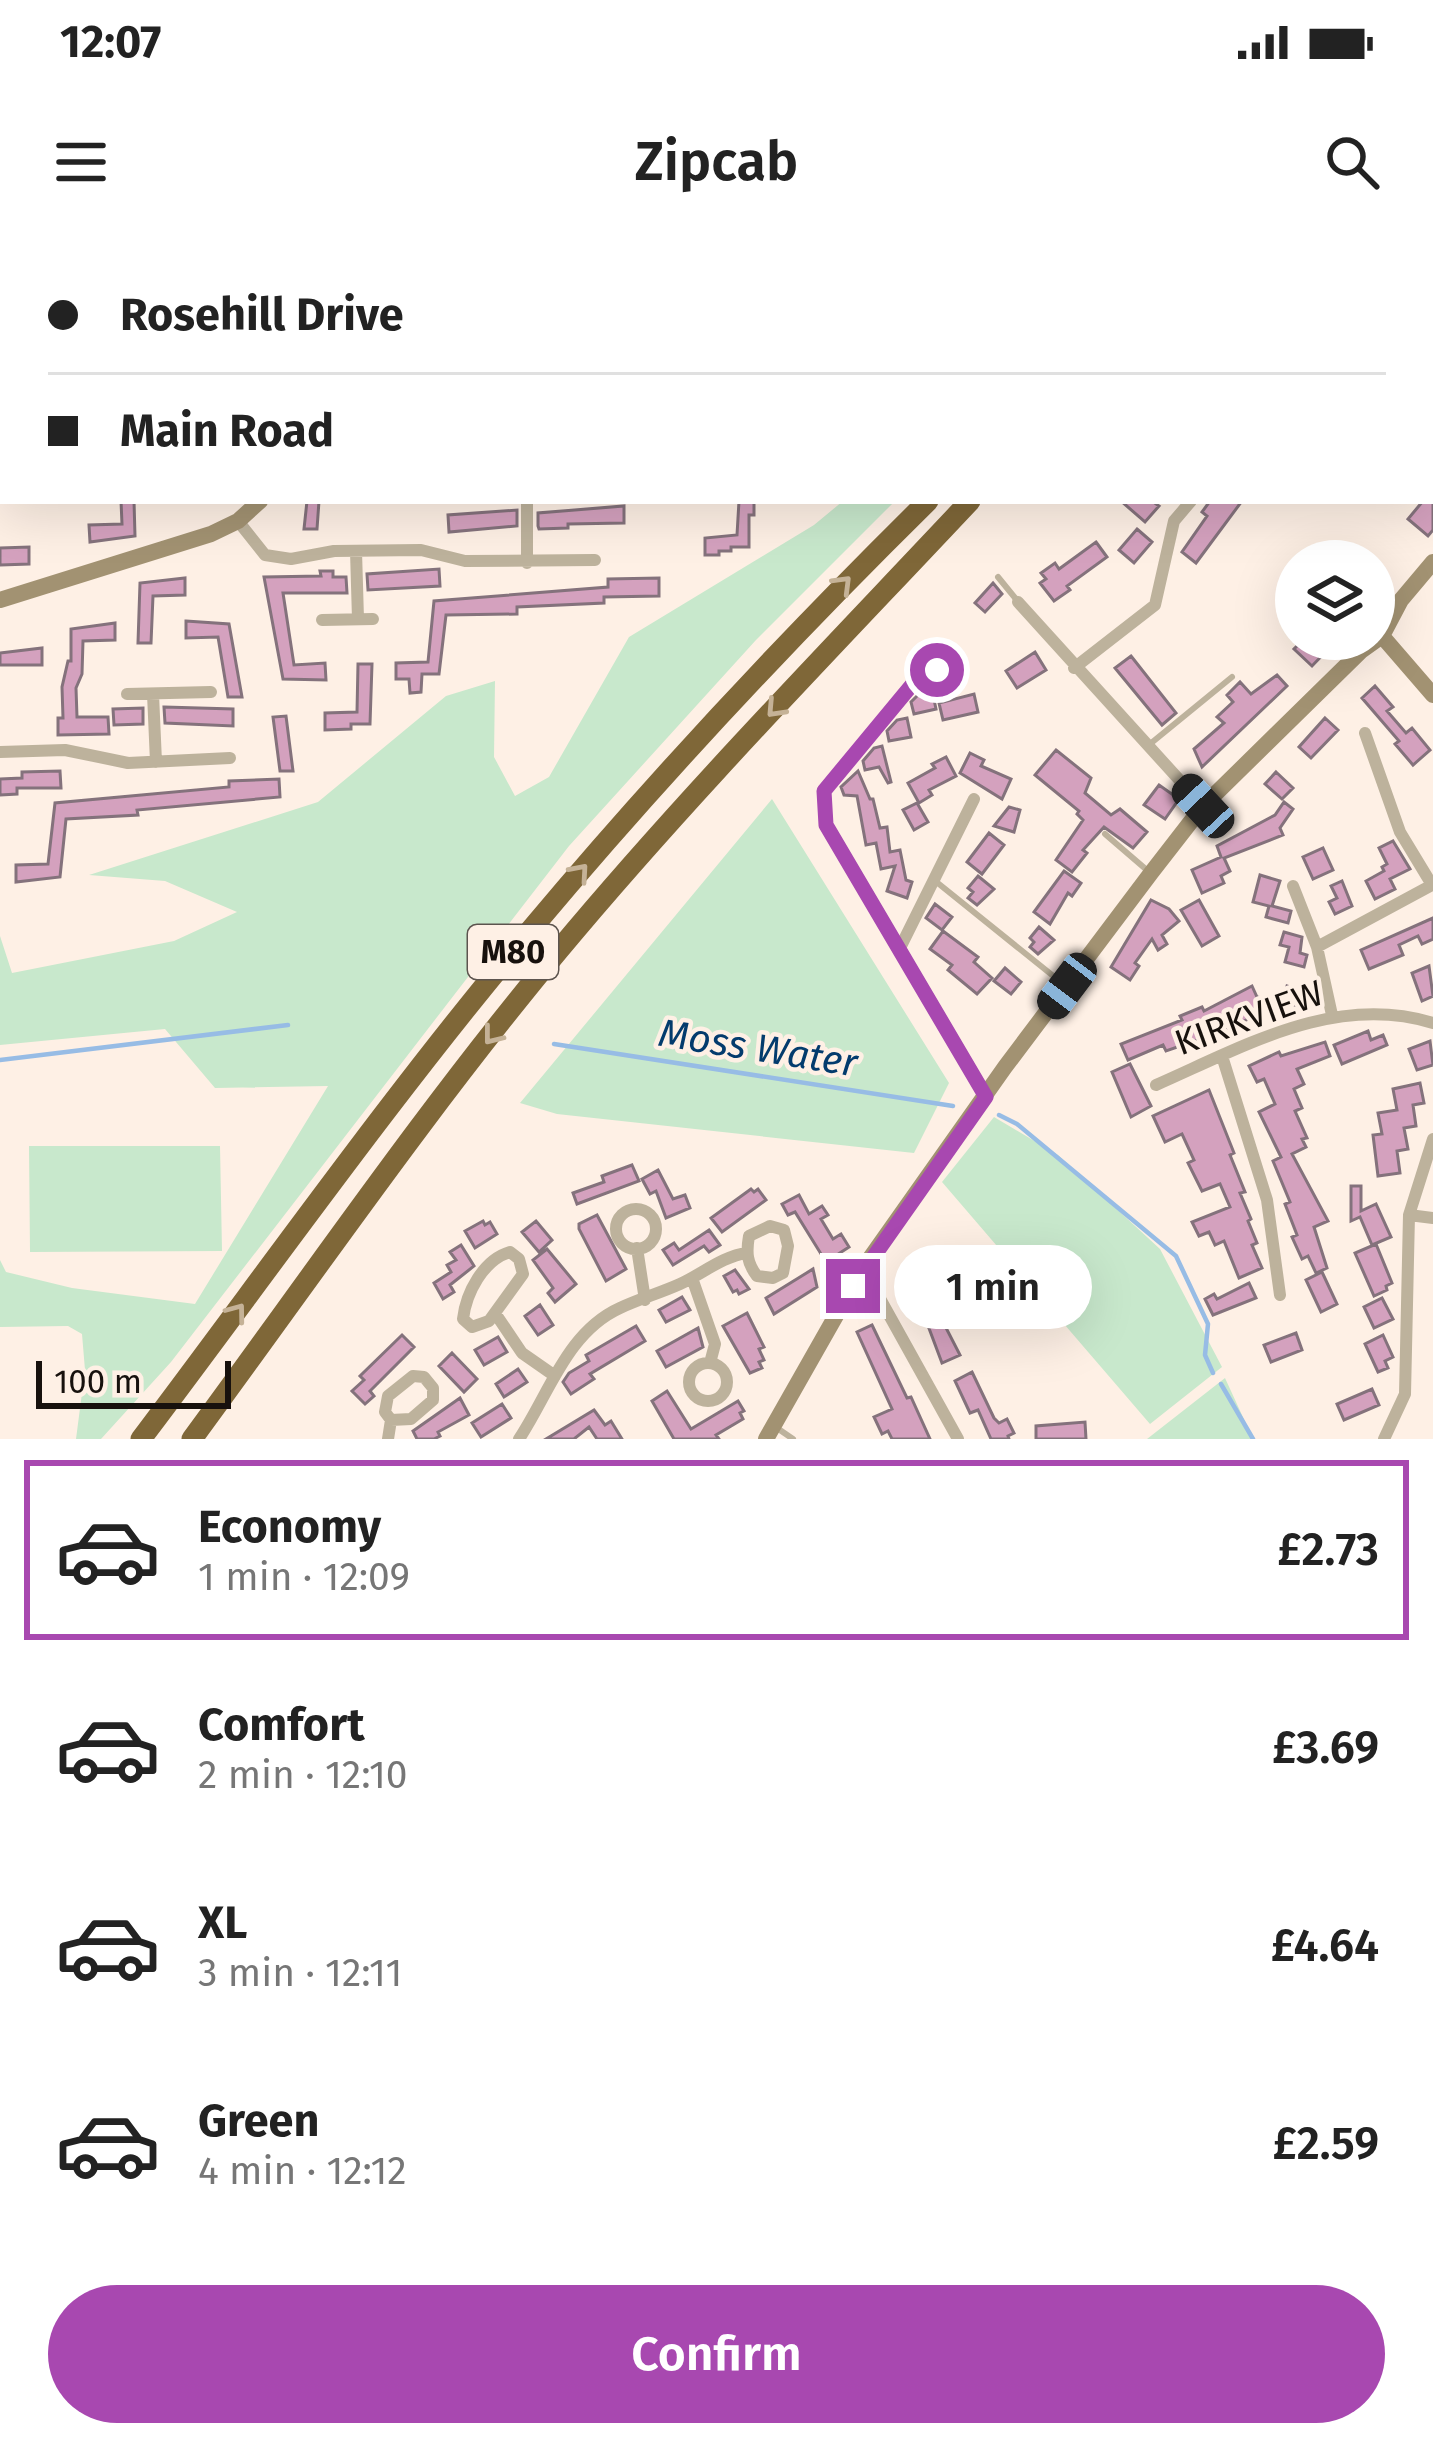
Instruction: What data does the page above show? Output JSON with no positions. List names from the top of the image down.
{
  "streets": {
    "highway": ["M80"],
    "street": ["KIRKVIEW"]
  },
  "water": ["Moss Water"],
  "scale_bar": "100 m",
  "page": {
    "status": "12:07",
    "header": "Zipcab",
    "banner": ["Rosehill Drive", "Main Road"],
    "bubble": "1 min",
    "scale": "100 m",
    "list": [
      {
        "name": "Economy",
        "note": "1 min · 12:09",
        "value": "£2.73"
      },
      {
        "name": "Comfort",
        "note": "2 min · 12:10",
        "value": "£3.69"
      },
      {
        "name": "XL",
        "note": "3 min · 12:11",
        "value": "£4.64"
      },
      {
        "name": "Green",
        "note": "4 min · 12:12",
        "value": "£2.59"
      }
    ],
    "buttons": "Confirm"
  }
}
